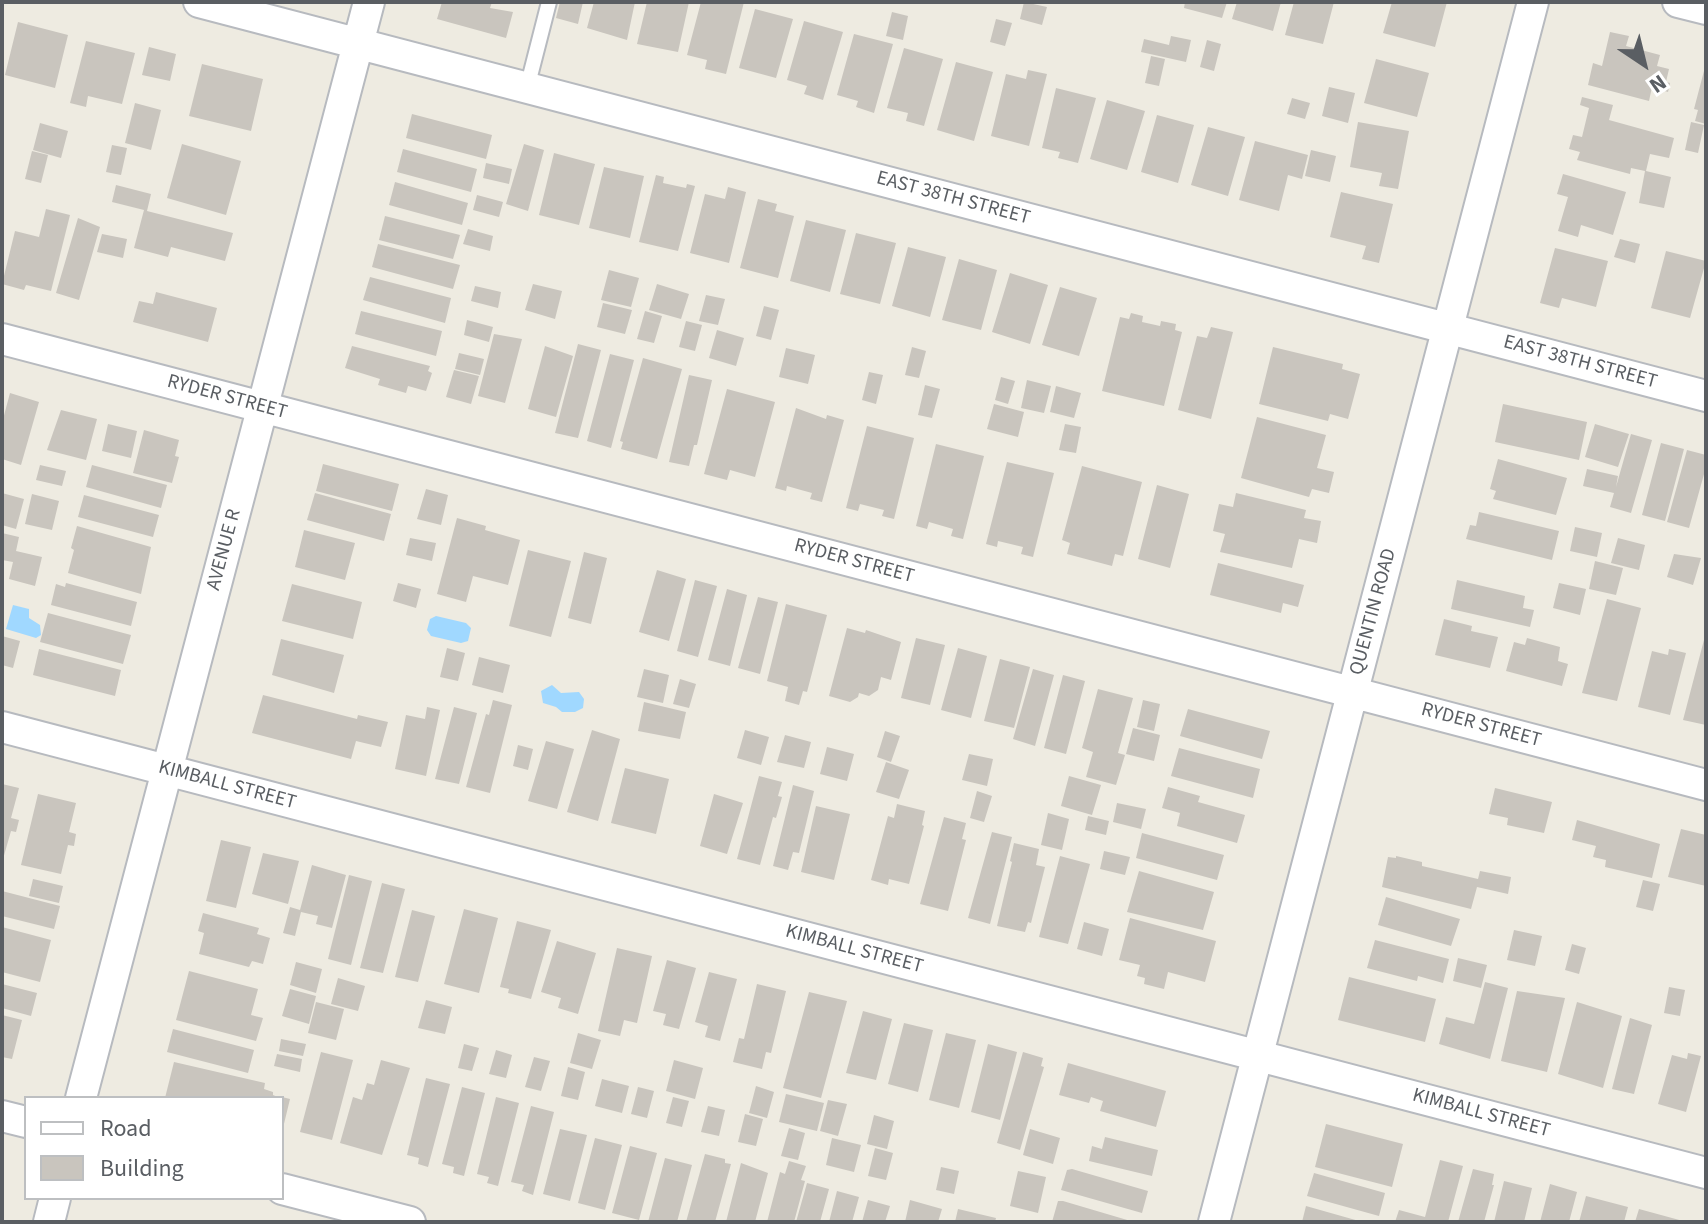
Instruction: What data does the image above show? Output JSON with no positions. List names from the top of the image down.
{
  "streets": {
    "street": [
      "EAST 38TH STREET",
      "RYDER STREET",
      "AVENUE R",
      "QUENTIN ROAD",
      "KIMBALL STREET"
    ]
  },
  "crossings": [
    ["EAST 38TH STREET", "AVENUE R"],
    ["EAST 38TH STREET", "QUENTIN ROAD"],
    ["RYDER STREET", "AVENUE R"],
    ["RYDER STREET", "QUENTIN ROAD"],
    ["AVENUE R", "KIMBALL STREET"],
    ["QUENTIN ROAD", "KIMBALL STREET"]
  ],
  "legend": ["Road", "Building"],
  "north": "bottom right"
}
